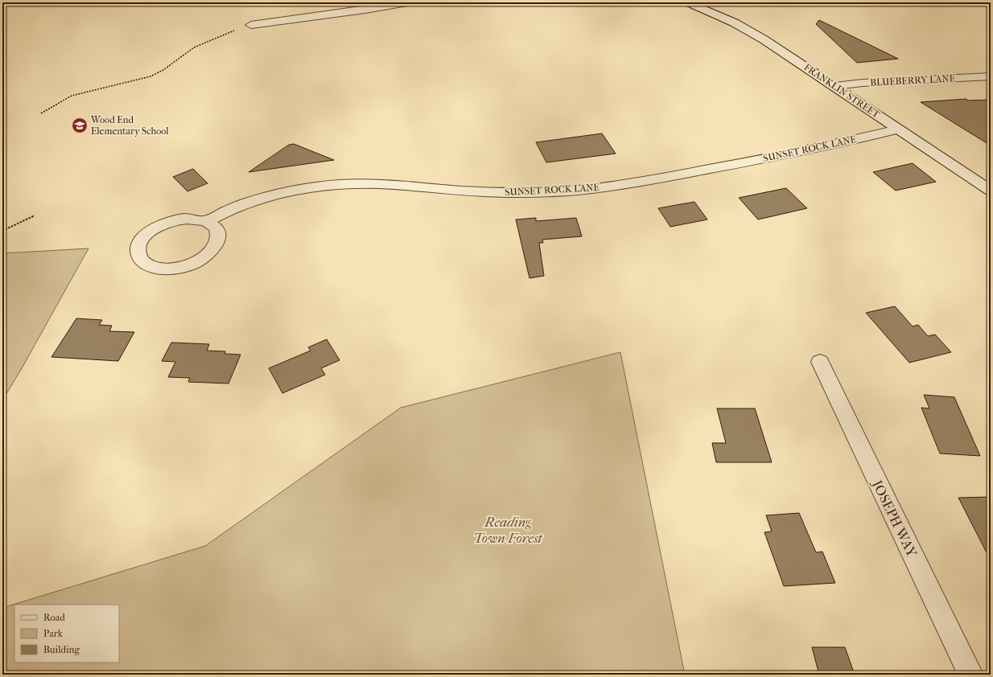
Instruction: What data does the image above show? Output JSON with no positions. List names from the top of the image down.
{
  "streets": {
    "street": [
      "BLUEBERRY LANE",
      "FRANKLIN STREET",
      "SUNSET ROCK LANE",
      "JOSEPH WAY"
    ]
  },
  "crossings": [
    ["BLUEBERRY LANE", "FRANKLIN STREET"],
    ["FRANKLIN STREET", "SUNSET ROCK LANE"]
  ],
  "parks": ["Reading Town Forest"],
  "places": {
    "school or university": ["Wood End Elementary School"]
  },
  "legend": ["Road", "Park", "Building"]
}
